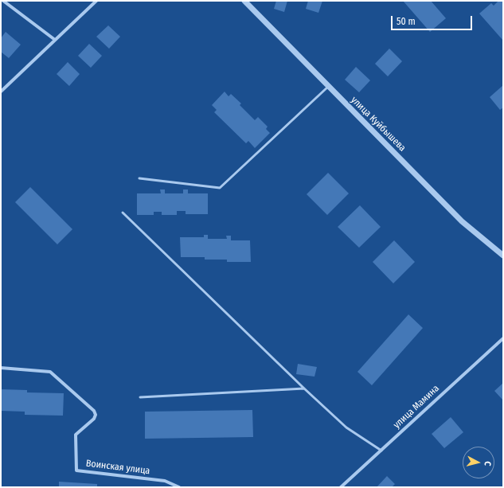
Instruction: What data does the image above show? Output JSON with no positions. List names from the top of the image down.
{
  "streets": {
    "street": ["улица Куйбышева", "улица Мамина", "Воинская улица"]
  },
  "scale_bar": "50 m",
  "north": "right"
}
